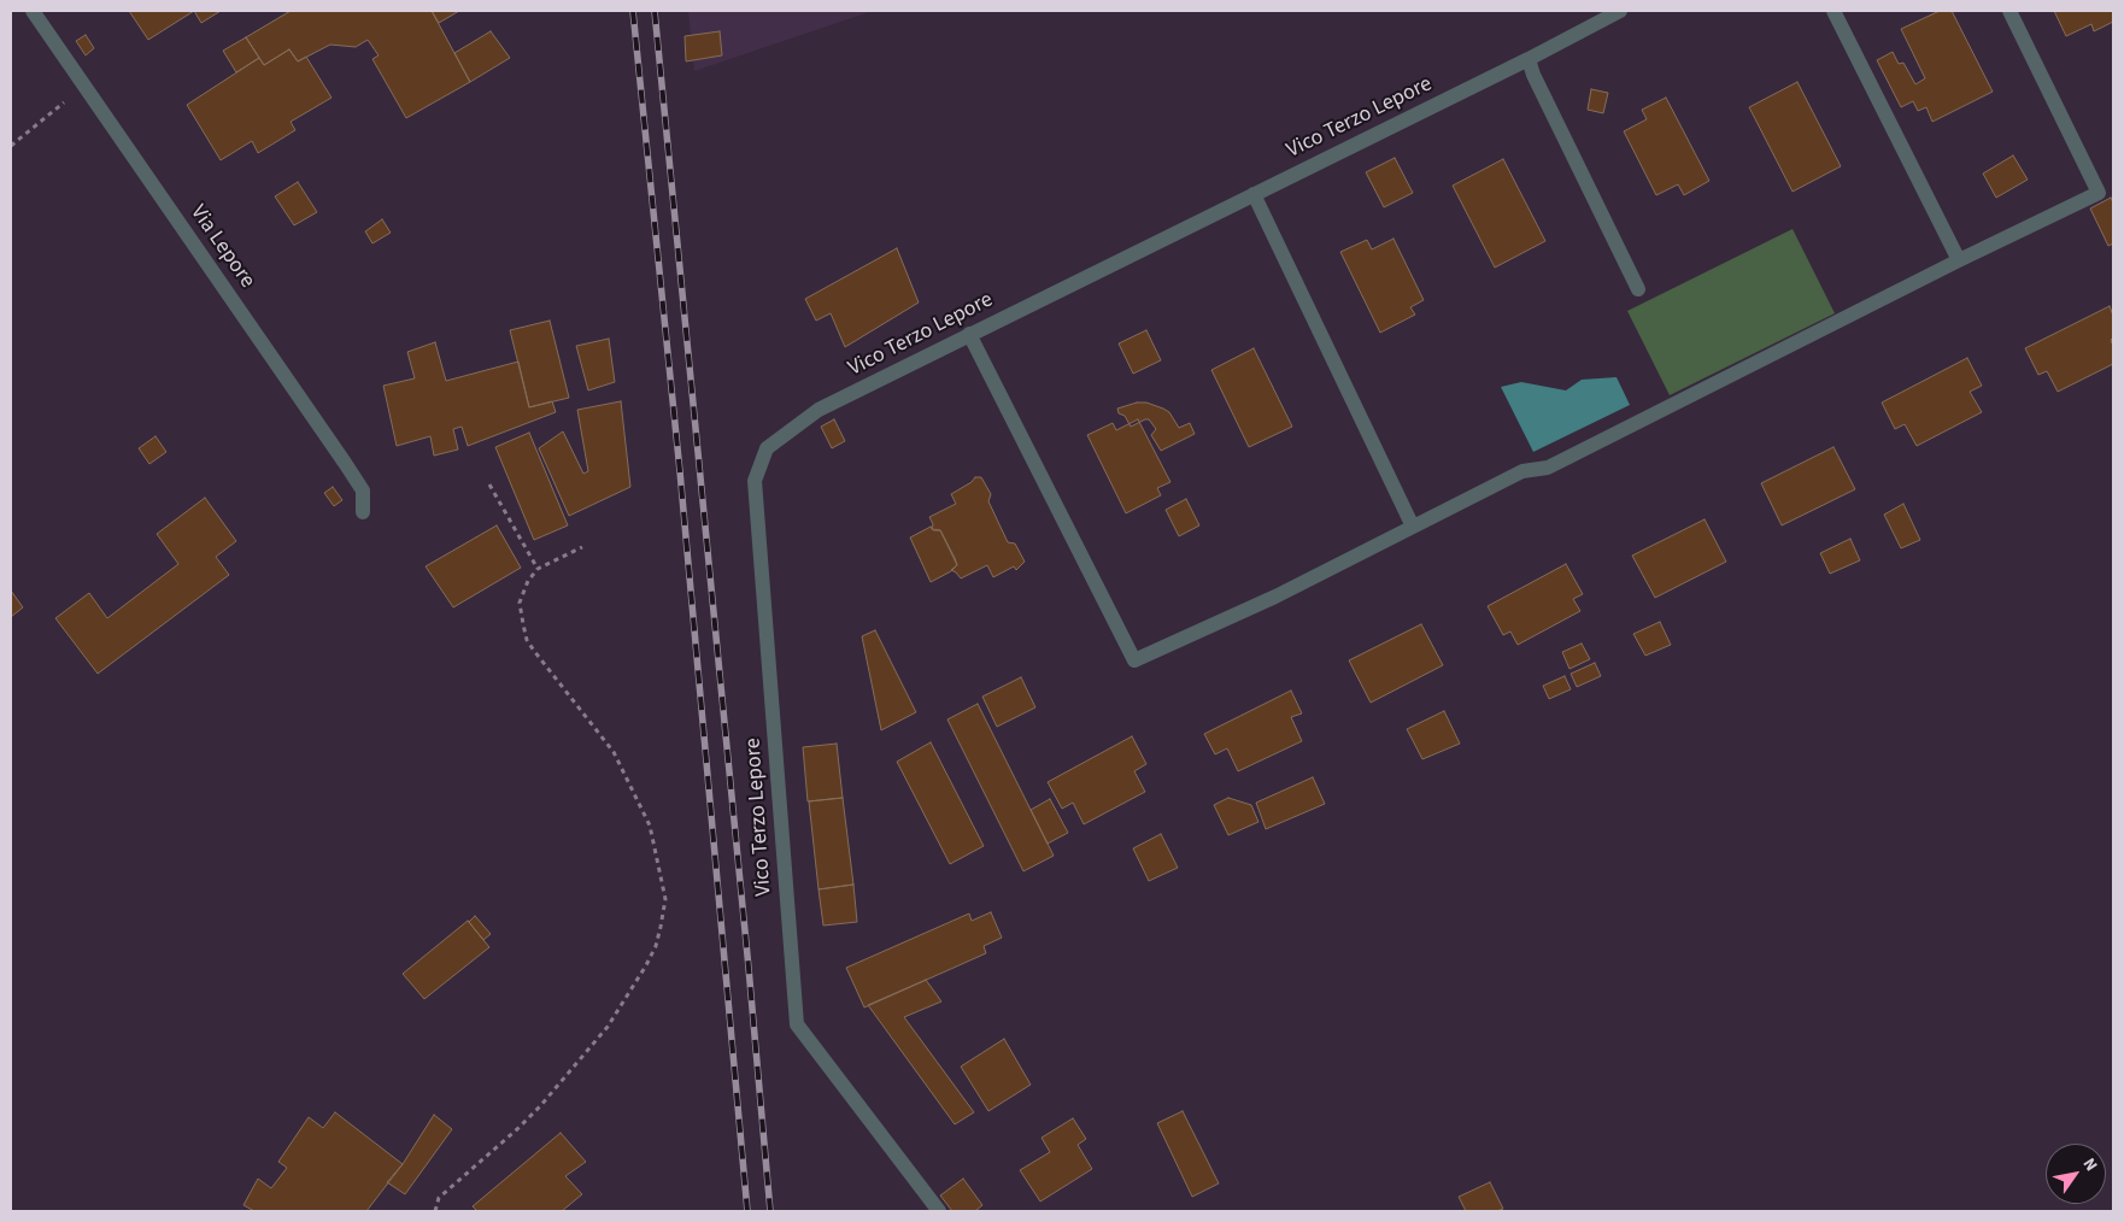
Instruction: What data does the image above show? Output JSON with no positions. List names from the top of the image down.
{
  "streets": {
    "street": ["Vico Terzo Lepore", "Via Lepore"]
  },
  "north": "top right"
}
